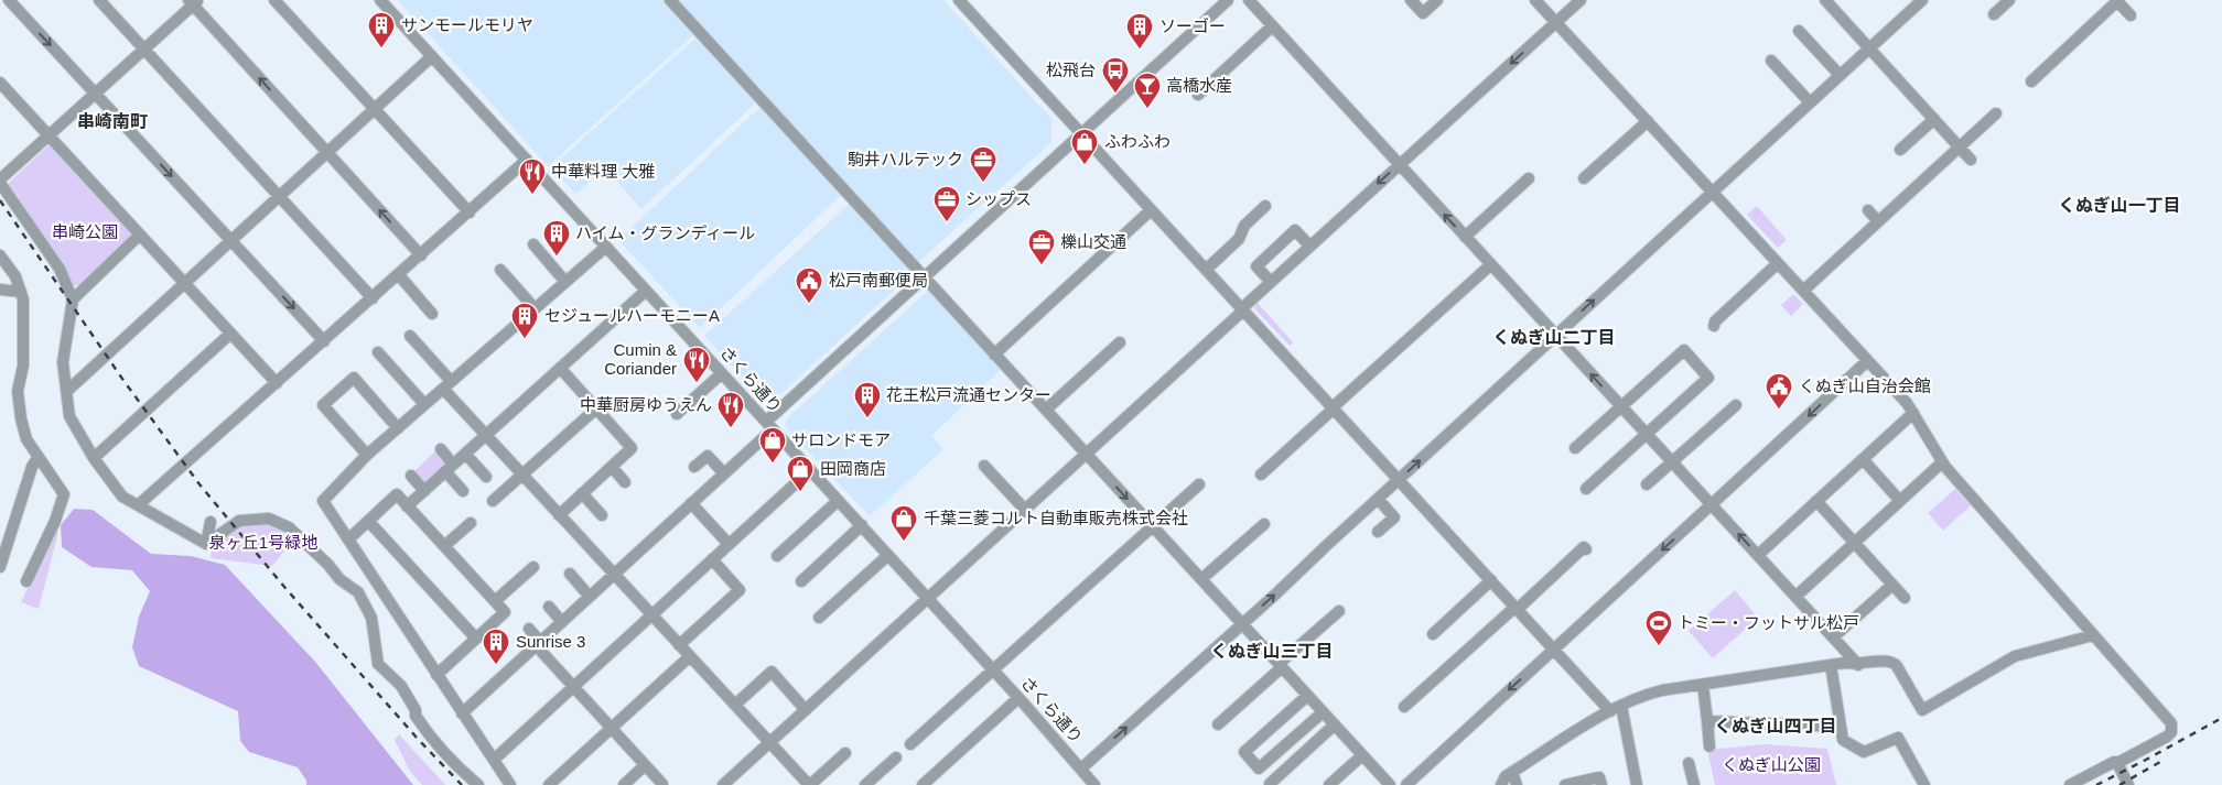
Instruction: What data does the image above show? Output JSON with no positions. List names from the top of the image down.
{
  "streets": {
    "street": ["さくら通り"]
  },
  "districts": [
    "串崎南町",
    "くぬぎ山一丁目",
    "くぬぎ山二丁目",
    "くぬぎ山三丁目",
    "くぬぎ山四丁目"
  ],
  "parks": ["串崎公園", "泉ヶ丘1号緑地", "くぬぎ山公園"],
  "places": {
    "building": [
      "サンモールモリヤ",
      "ソーゴー",
      "ハイム・グランディール",
      "セジュールハーモニーA",
      "花王松戸流通センター",
      "Sunrise 3"
    ],
    "bus stop": ["松飛台"],
    "bar": ["高橋水産"],
    "shop": [
      "ふわふわ",
      "サロンドモア",
      "田岡商店",
      "千葉三菱コルト自動車販売株式会社"
    ],
    "office": ["駒井ハルテック", "シップス", "櫟山交通"],
    "restaurant": ["中華料理 大雅", "Cumin & Coriander", "中華厨房ゆうえん"],
    "public building": ["松戸南郵便局", "くぬぎ山自治会館"],
    "sports": ["トミー・フットサル松戸"]
  }
}
